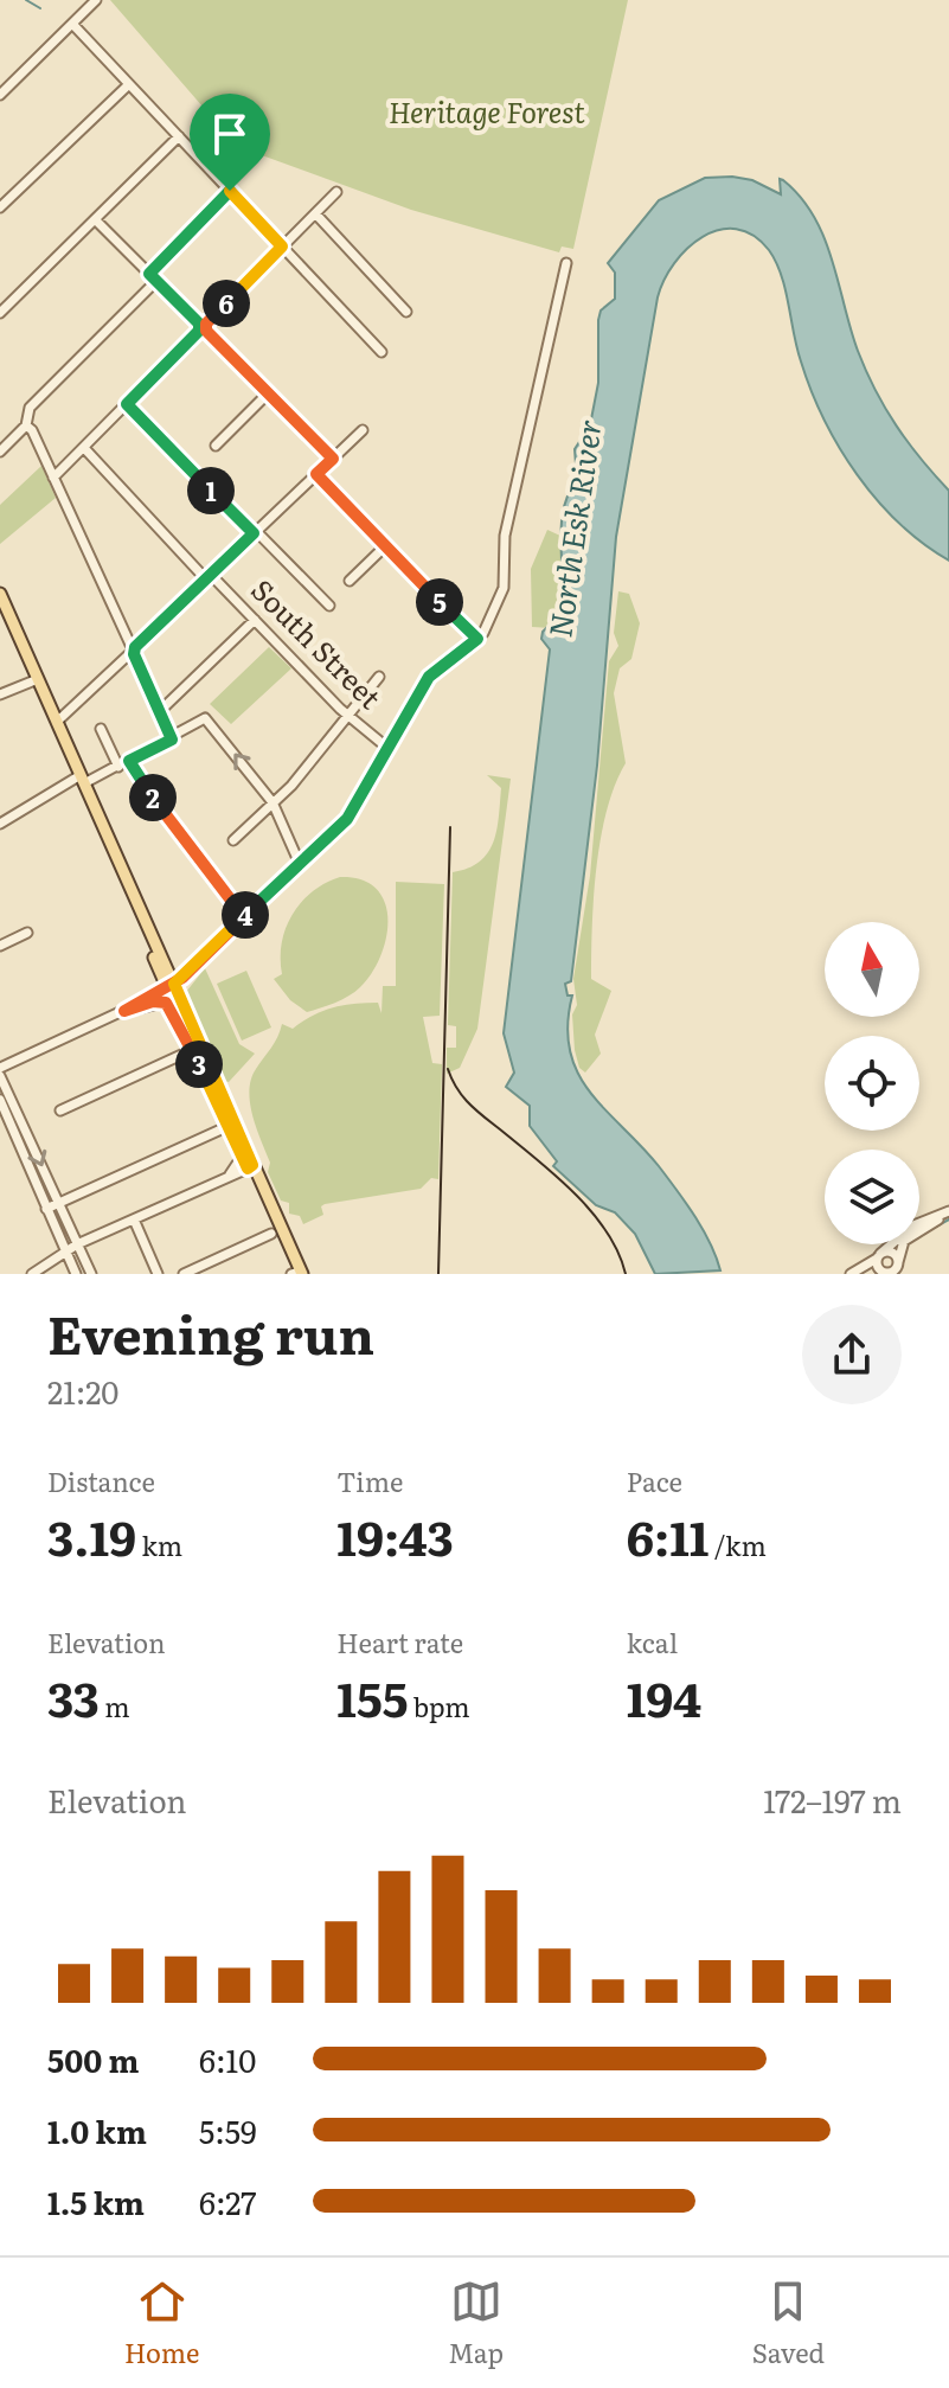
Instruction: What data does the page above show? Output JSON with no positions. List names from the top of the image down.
{
  "streets": {
    "street": ["South Street"]
  },
  "water": ["North Esk River"],
  "parks": ["Heritage Forest"],
  "north": "top",
  "page": {
    "pins": [
      "6",
      "1",
      "5",
      "2",
      "4",
      "3"
    ],
    "heading": ["Evening run", "21:20"],
    "stats": [
      ["Distance", "3.19 km"],
      ["Time", "19:43"],
      ["Pace", "6:11 /km"],
      ["Elevation", "33 m"],
      ["Heart rate", "155 bpm"],
      ["kcal", "194"]
    ],
    "chart": ["Elevation", "172–197 m"],
    "list": [
      {
        "name": "500 m",
        "note": "6:10"
      },
      {
        "name": "1.0 km",
        "note": "5:59"
      },
      {
        "name": "1.5 km",
        "note": "6:27"
      }
    ],
    "tabs": ["Home", "Map", "Saved"]
  }
}
